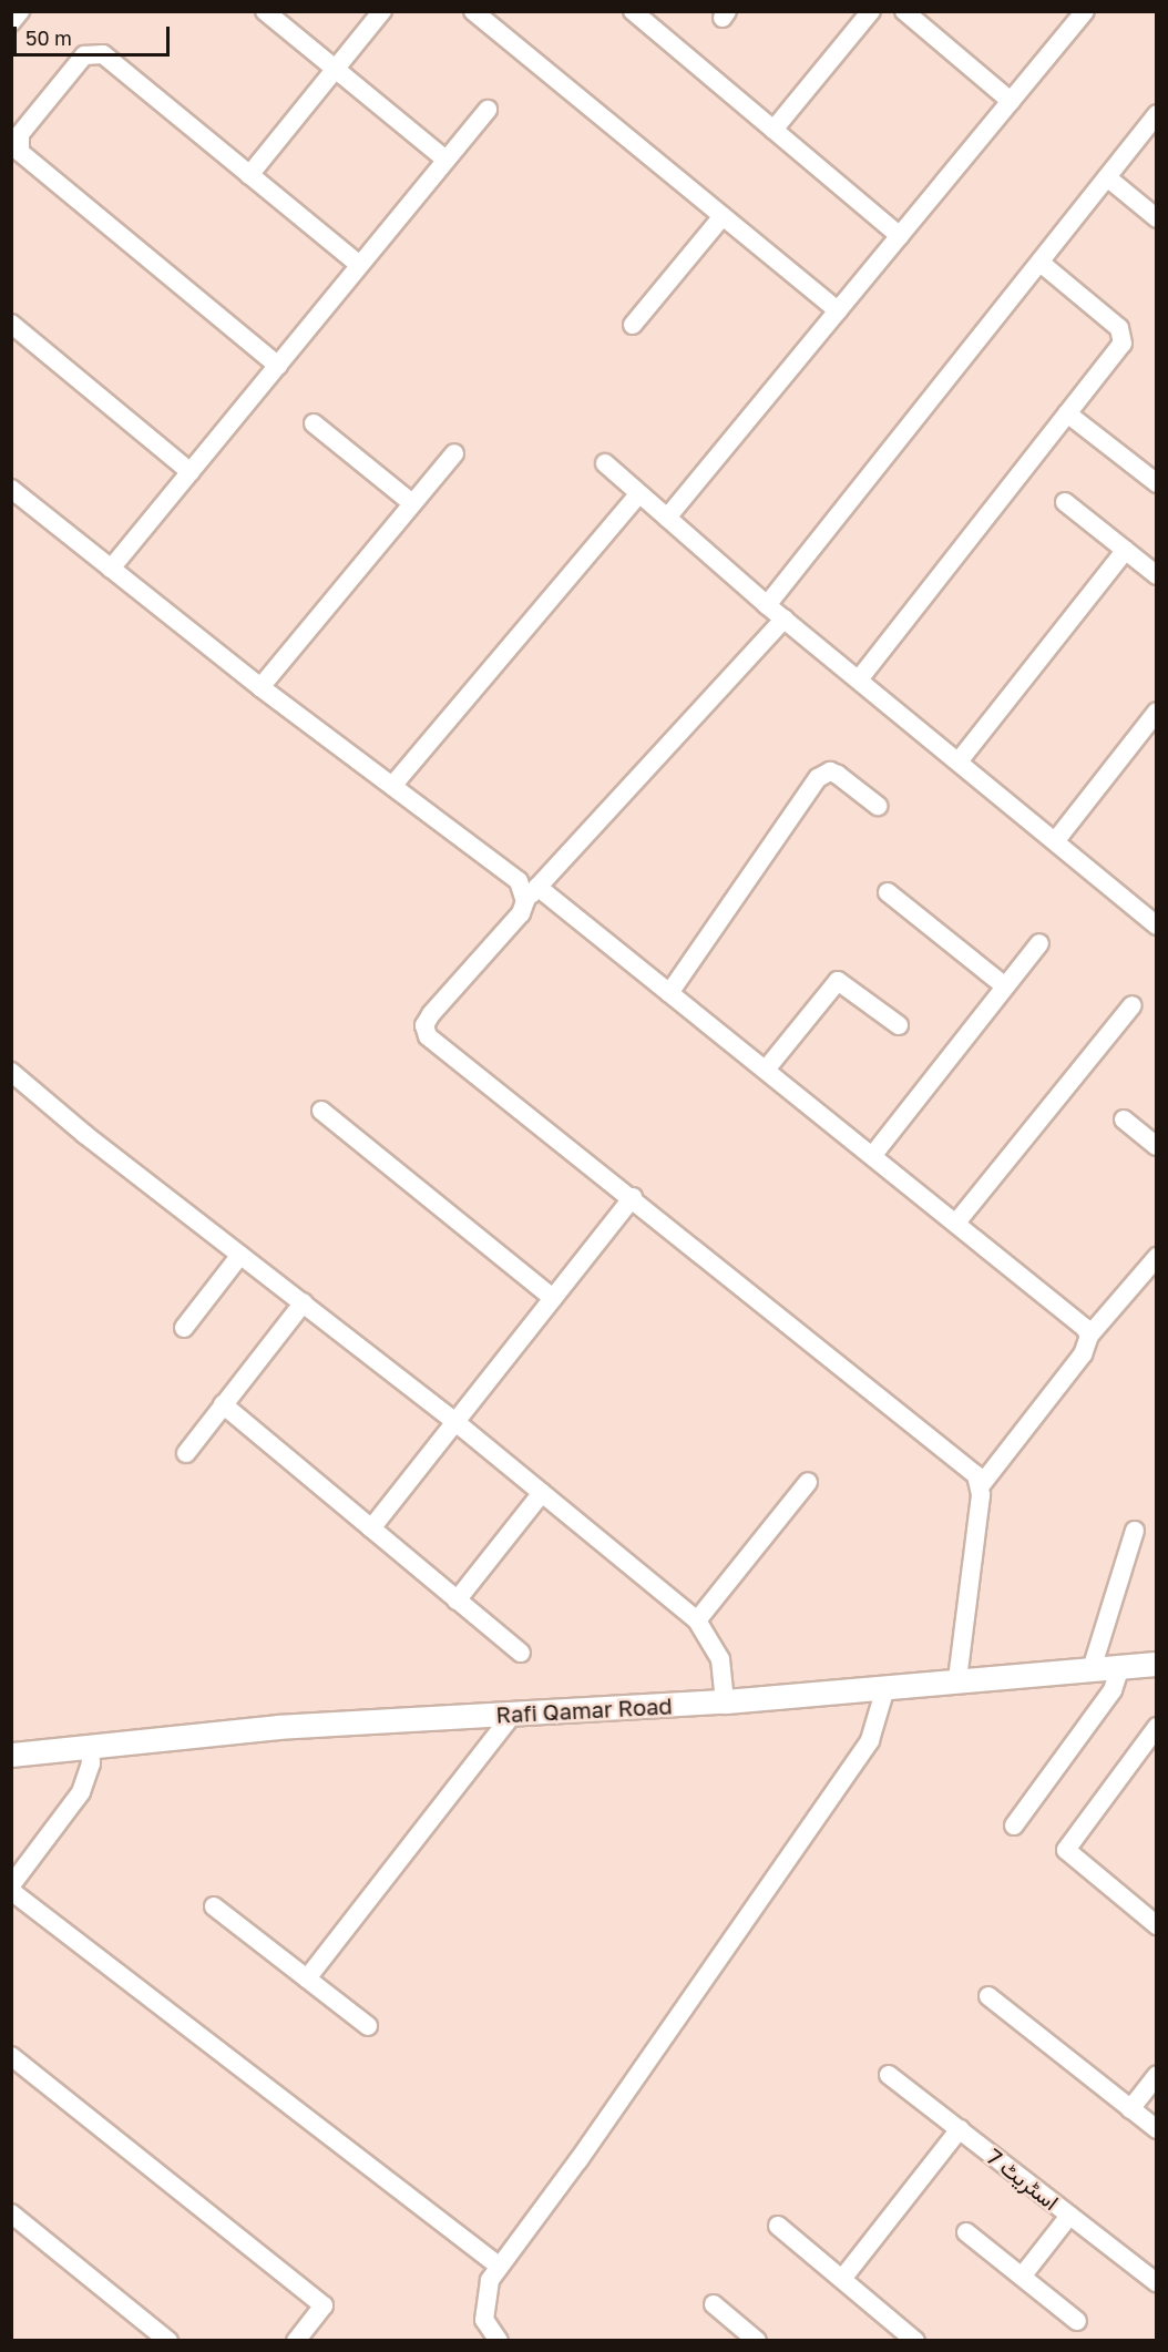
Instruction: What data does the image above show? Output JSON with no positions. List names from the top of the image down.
{
  "streets": {
    "street": ["Rafi Qamar Road", "اسٹریٹ 7"]
  },
  "scale_bar": "50 m"
}
